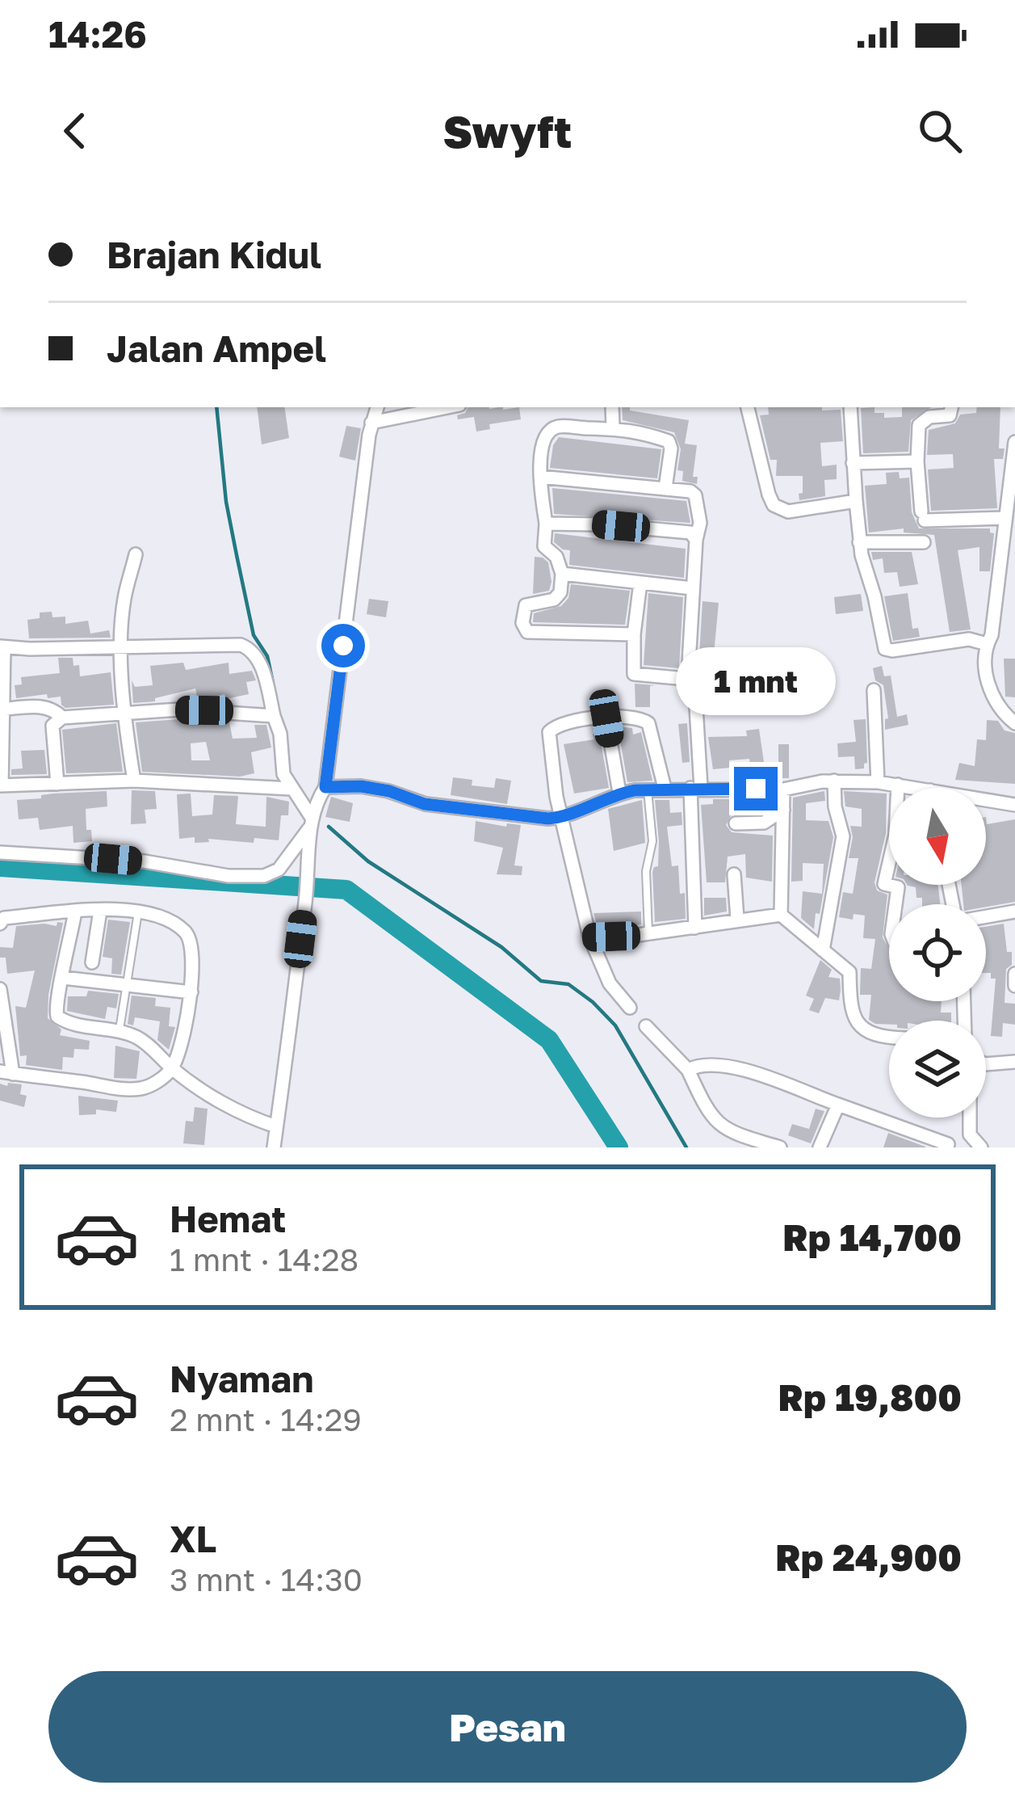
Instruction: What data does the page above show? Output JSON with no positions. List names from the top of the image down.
{
  "north": "bottom",
  "page": {
    "status": "14:26",
    "header": "Swyft",
    "banner": ["Brajan Kidul", "Jalan Ampel"],
    "bubble": "1 mnt",
    "list": [
      {
        "name": "Hemat",
        "note": "1 mnt · 14:28",
        "value": "Rp 14,700"
      },
      {
        "name": "Nyaman",
        "note": "2 mnt · 14:29",
        "value": "Rp 19,800"
      },
      {
        "name": "XL",
        "note": "3 mnt · 14:30",
        "value": "Rp 24,900"
      }
    ],
    "buttons": "Pesan"
  }
}
